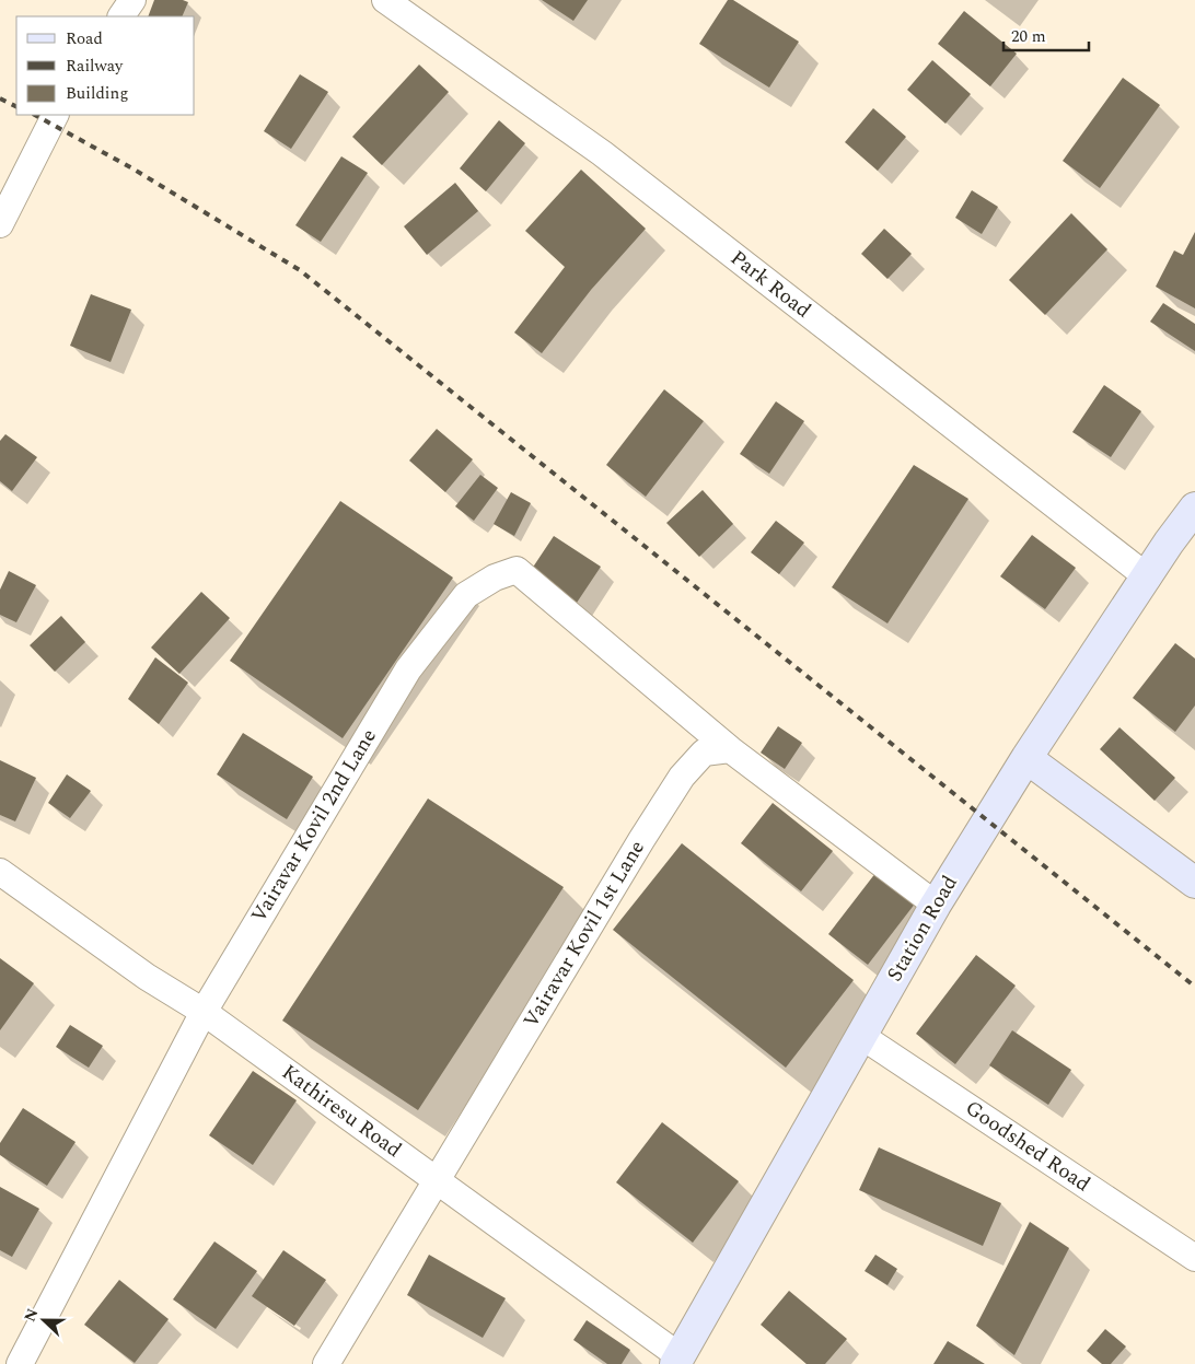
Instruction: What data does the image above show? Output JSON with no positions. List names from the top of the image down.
{
  "streets": {
    "main road": ["Station Road"],
    "street": [
      "Park Road",
      "Vairavar Kovil 2nd Lane",
      "Vairavar Kovil 1st Lane",
      "Kathiresu Road",
      "Goodshed Road"
    ]
  },
  "crossings": [
    ["Park Road", "Station Road"],
    ["Vairavar Kovil 2nd Lane", "Vairavar Kovil 1st Lane"],
    ["Vairavar Kovil 2nd Lane", "Kathiresu Road"],
    ["Station Road", "Kathiresu Road"],
    ["Station Road", "Goodshed Road"],
    ["Vairavar Kovil 1st Lane", "Kathiresu Road"]
  ],
  "legend": ["Road", "Railway", "Building"],
  "scale_bar": "20 m",
  "north": "left"
}
